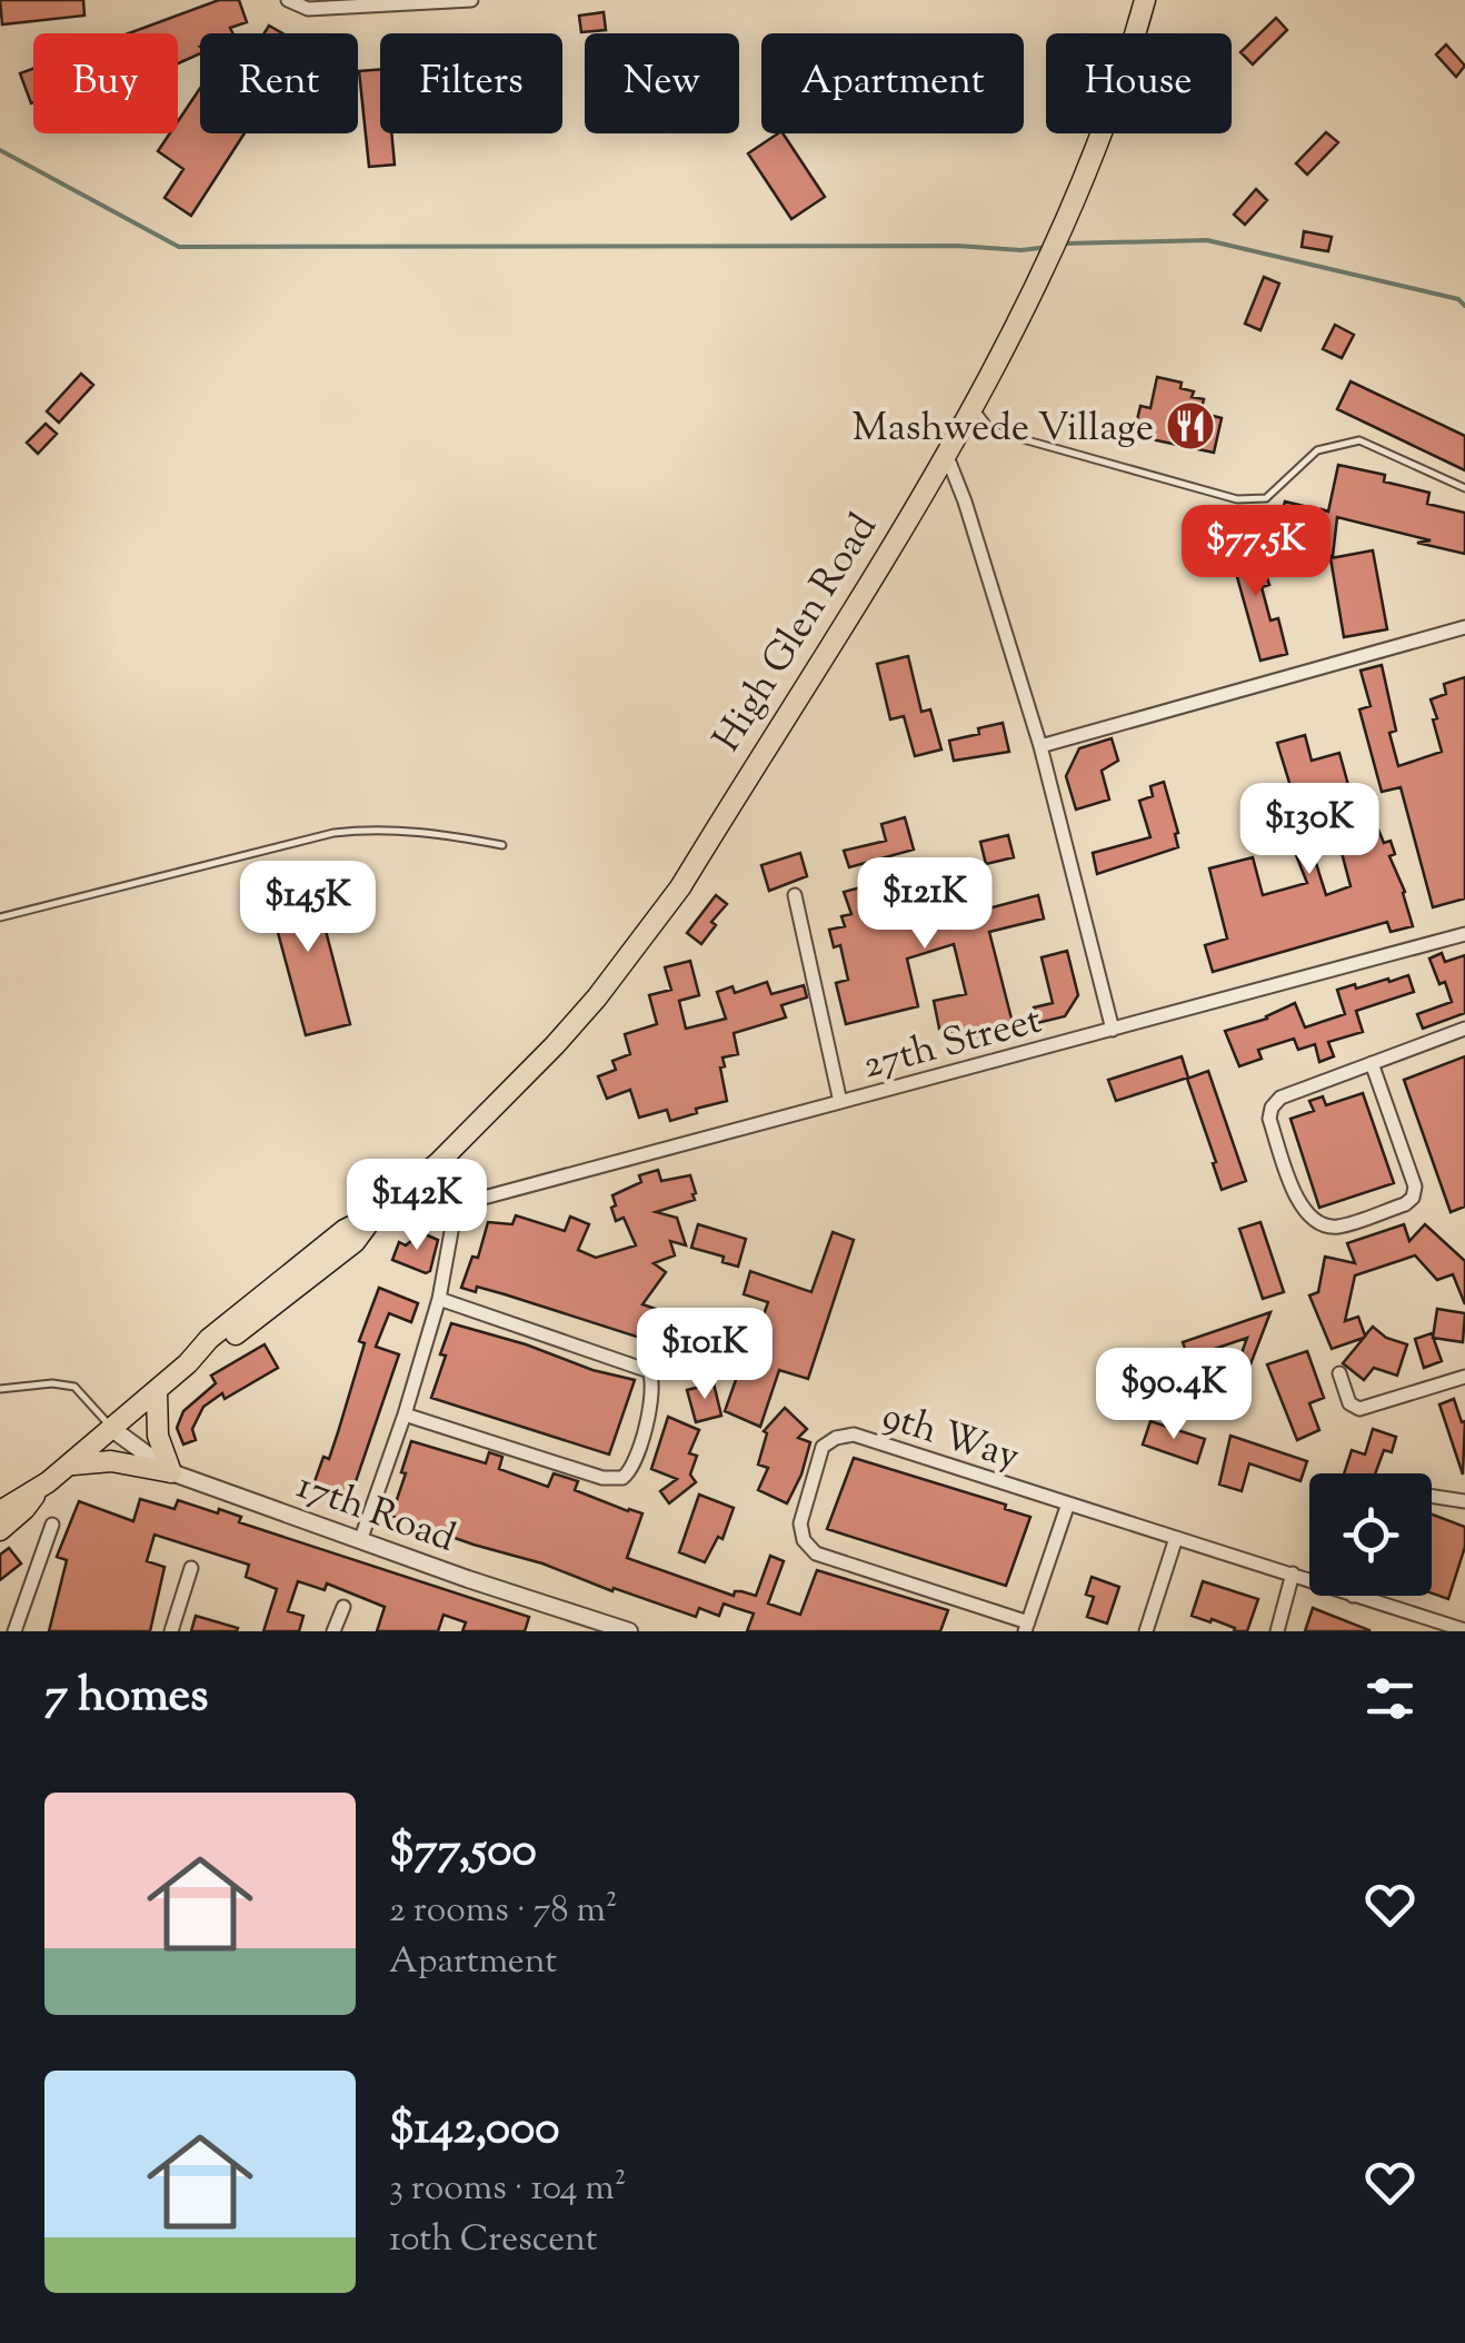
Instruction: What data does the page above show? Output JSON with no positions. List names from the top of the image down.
{
  "streets": {
    "main road": ["High Glen Road"],
    "street": ["27th Street", "9th Way", "17th Road"]
  },
  "crossings": [
    ["High Glen Road", "17th Road"]
  ],
  "places": {
    "restaurant": ["Mashwede Village"]
  },
  "page": {
    "chip": [
      "Buy",
      "Rent",
      "Filters",
      "New",
      "Apartment",
      "House"
    ],
    "price": [
      "$77.5K",
      "$130K",
      "$121K",
      "$145K",
      "$142K",
      "$101K",
      "$90.4K"
    ],
    "heading": "7 homes",
    "list": [
      {
        "name": "$77,500",
        "note": "2 rooms · 78 m² · Apartment"
      },
      {
        "name": "$142,000",
        "note": "3 rooms · 104 m² · 10th Crescent"
      }
    ]
  }
}
